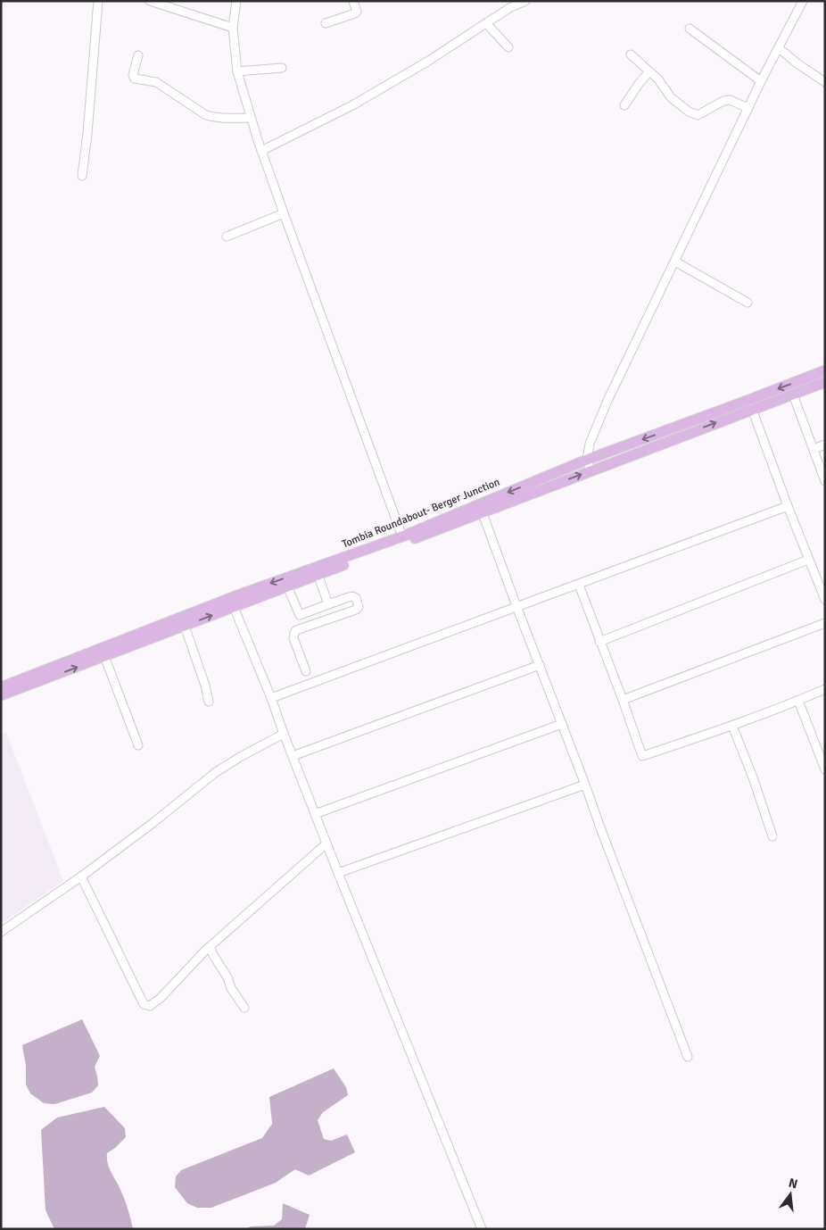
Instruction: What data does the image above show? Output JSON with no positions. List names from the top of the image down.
{
  "streets": {
    "main road": ["Tombia Roundabout- Berger Junction"]
  },
  "north": "top"
}
